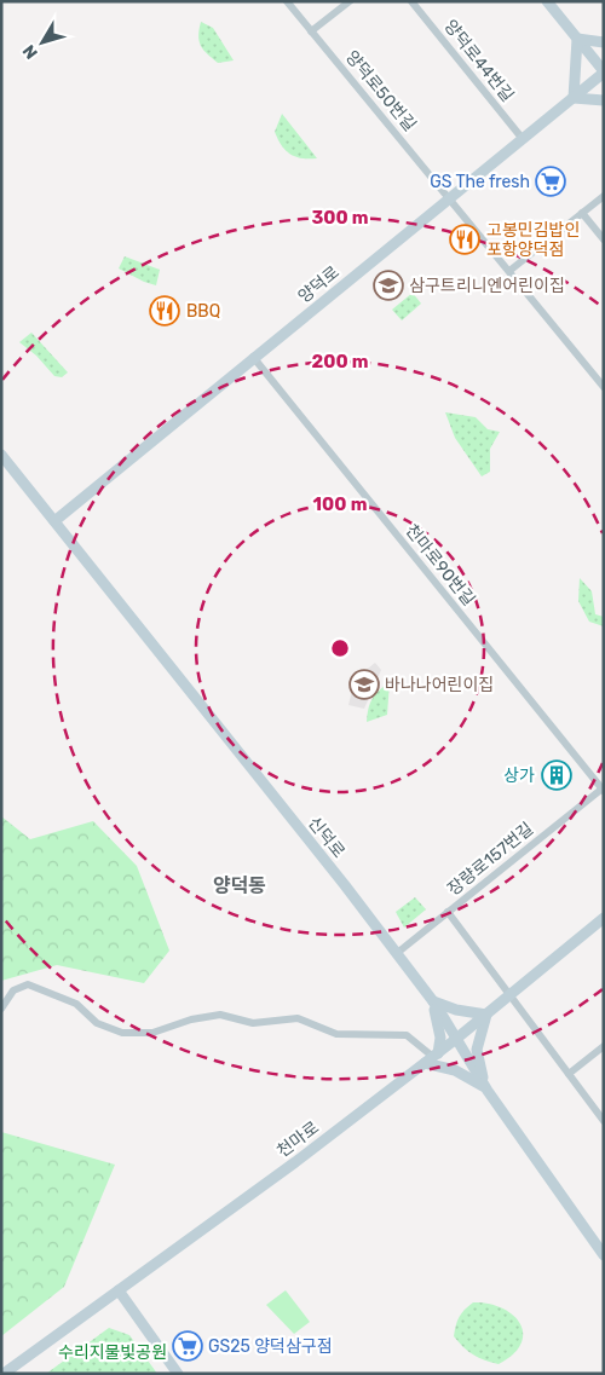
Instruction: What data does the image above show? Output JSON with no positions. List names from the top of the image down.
{
  "streets": {
    "street": [
      "양덕로44번길",
      "양덕로50번길",
      "양덕로",
      "천마로90번길",
      "신덕로",
      "장량로157번길",
      "천마로"
    ]
  },
  "crossings": [
    ["양덕로44번길", "양덕로"],
    ["양덕로50번길", "양덕로"],
    ["양덕로", "천마로90번길"],
    ["양덕로", "신덕로"],
    ["천마로90번길", "장량로157번길"],
    ["신덕로", "장량로157번길"],
    ["신덕로", "천마로"]
  ],
  "districts": ["양덕동"],
  "parks": ["수리지물빛공원"],
  "places": {
    "supermarket": ["GS The fresh", "GS25 양덕삼구점"],
    "restaurant": ["고봉민김밥인 포항양덕점", "BBQ"],
    "school or university": ["삼구트리니엔어린이집", "바나나어린이집"],
    "building": ["상가"]
  },
  "north": "bottom left",
  "rings": ["300 m", "200 m", "100 m"]
}
